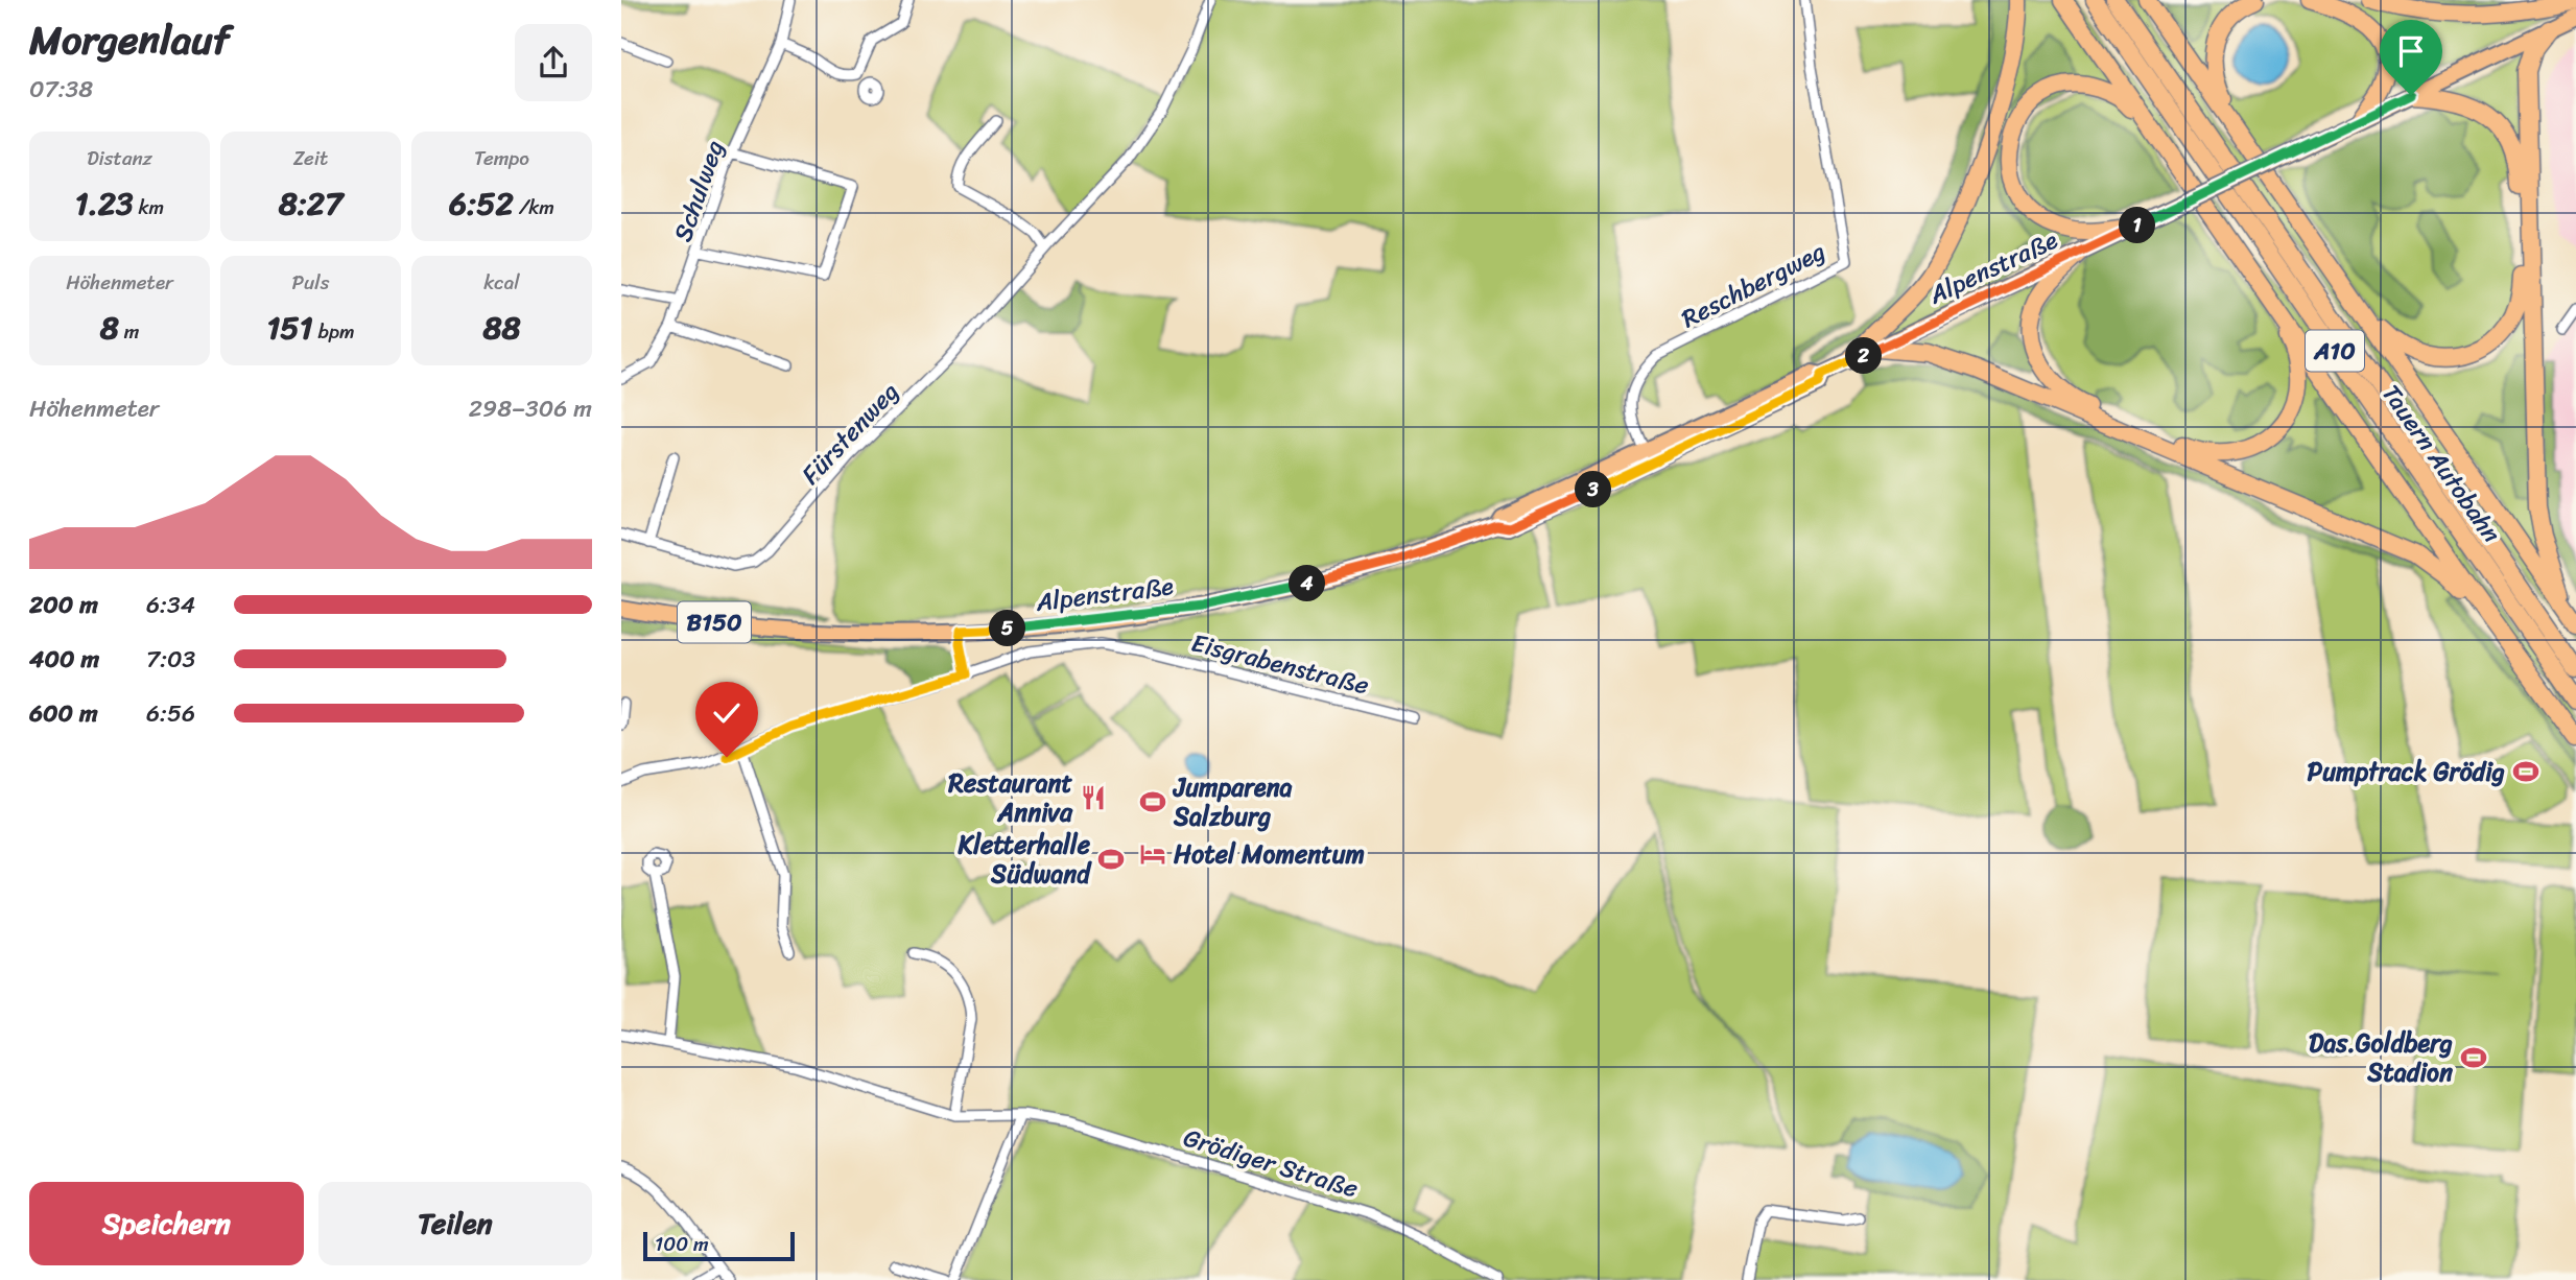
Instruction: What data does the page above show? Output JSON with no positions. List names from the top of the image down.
{
  "streets": {
    "highway": ["A10", "Tauern Autobahn"],
    "main road": ["Alpenstraße", "B150"],
    "street": [
      "Schulweg",
      "Reschbergweg",
      "Fürstenweg",
      "Eisgrabenstraße",
      "Grödiger Straße"
    ]
  },
  "crossings": [
    ["Alpenstraße", "Reschbergweg"]
  ],
  "places": {
    "sports": [
      "Pumptrack Grödig",
      "Jumparena Salzburg",
      "Kletterhalle Südwand",
      "Das.Goldberg Stadion"
    ],
    "restaurant": ["Restaurant Anniva"],
    "hotel": ["Hotel Momentum"]
  },
  "scale_bar": "100 m",
  "page": {
    "heading": ["Morgenlauf", "07:38"],
    "stats": [
      ["Distanz", "1.23 km"],
      ["Zeit", "8:27"],
      ["Tempo", "6:52 /km"],
      ["Höhenmeter", "8 m"],
      ["Puls", "151 bpm"],
      ["kcal", "88"]
    ],
    "pins": [
      "1",
      "2",
      "3",
      "4",
      "5"
    ],
    "chart": ["Höhenmeter", "298–306 m"],
    "list": [
      {
        "name": "200 m",
        "note": "6:34"
      },
      {
        "name": "400 m",
        "note": "7:03"
      },
      {
        "name": "600 m",
        "note": "6:56"
      }
    ],
    "buttons": ["Speichern", "Teilen"],
    "scale": "100 m"
  }
}
